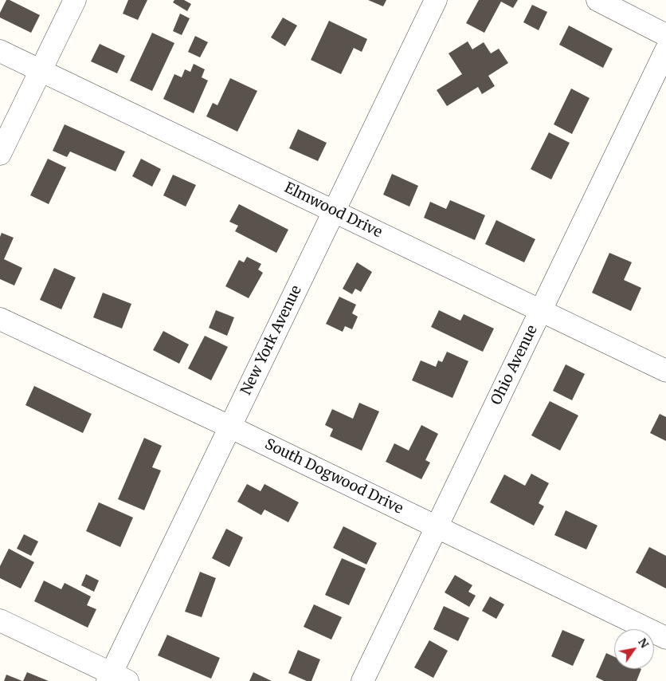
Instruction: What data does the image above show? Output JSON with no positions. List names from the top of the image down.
{
  "streets": {
    "street": [
      "Elmwood Drive",
      "New York Avenue",
      "Ohio Avenue",
      "South Dogwood Drive"
    ]
  },
  "crossings": [
    ["Elmwood Drive", "New York Avenue"],
    ["Elmwood Drive", "Ohio Avenue"],
    ["New York Avenue", "South Dogwood Drive"],
    ["Ohio Avenue", "South Dogwood Drive"]
  ],
  "north": "top right"
}
